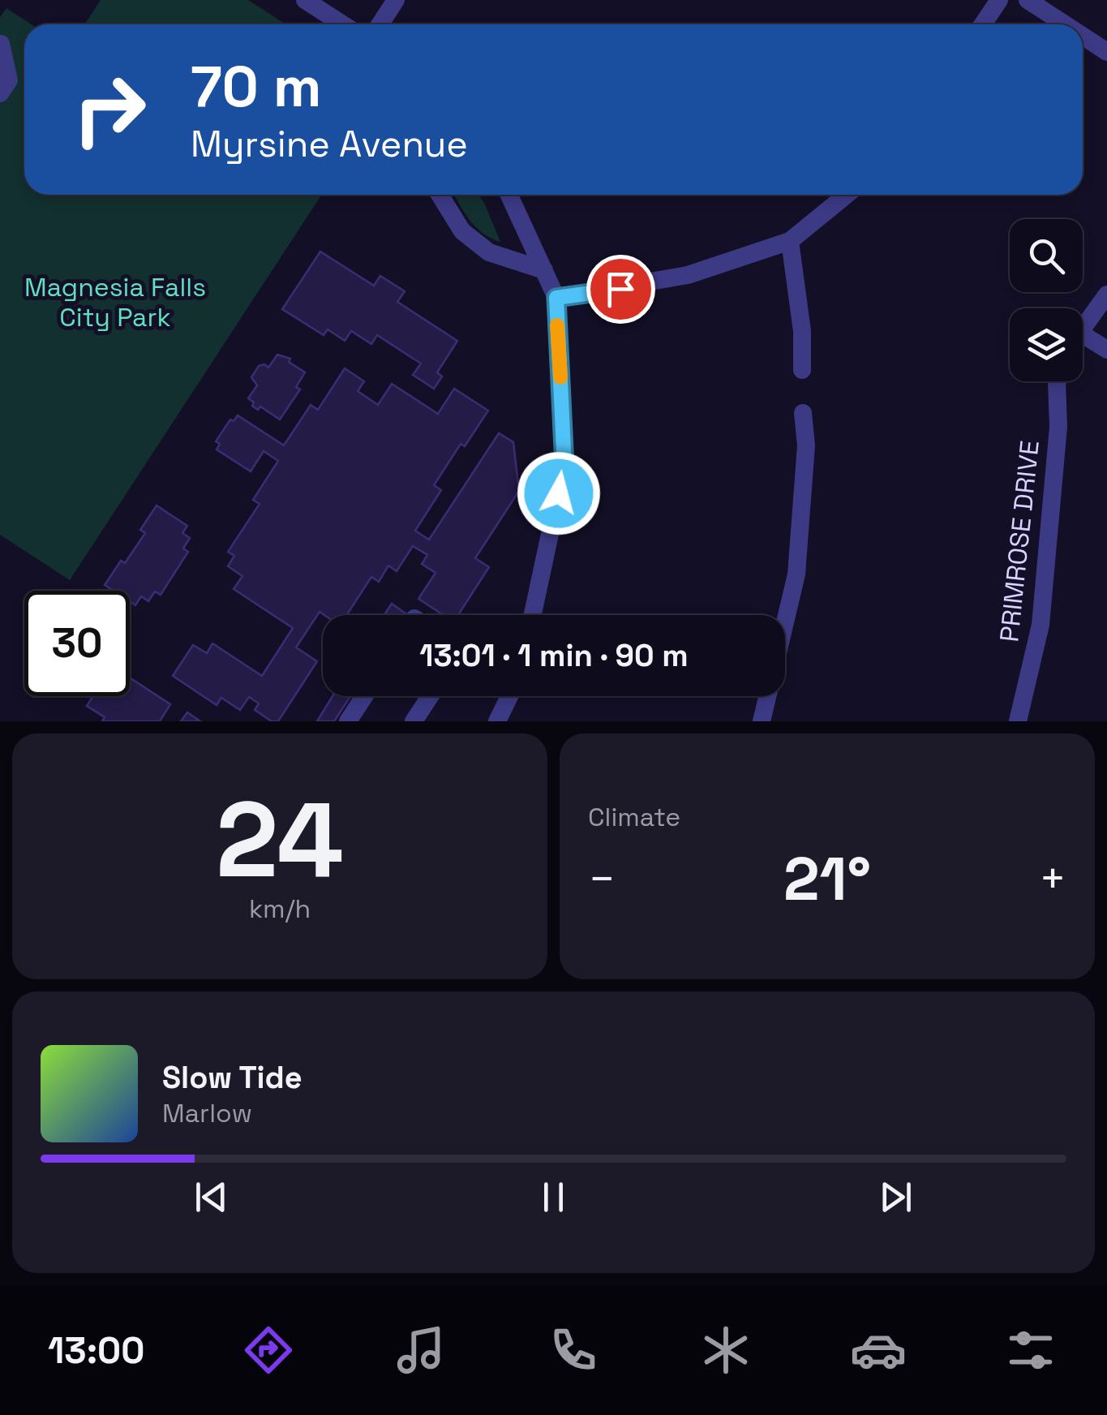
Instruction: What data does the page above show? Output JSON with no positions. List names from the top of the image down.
{
  "streets": {
    "street": ["PRIMROSE DRIVE"]
  },
  "parks": ["Magnesia Falls City Park"],
  "page": {
    "turn": ["70 m", "Myrsine Avenue"],
    "limit": "30",
    "trip": "13:01 · 1 min · 90 m",
    "tile": [
      ["24", "km/h"],
      "Climate"
    ],
    "heat": ["−", "21°", "+"],
    "song": ["Slow Tide", "Marlow"],
    "tabs": "13:00"
  }
}
